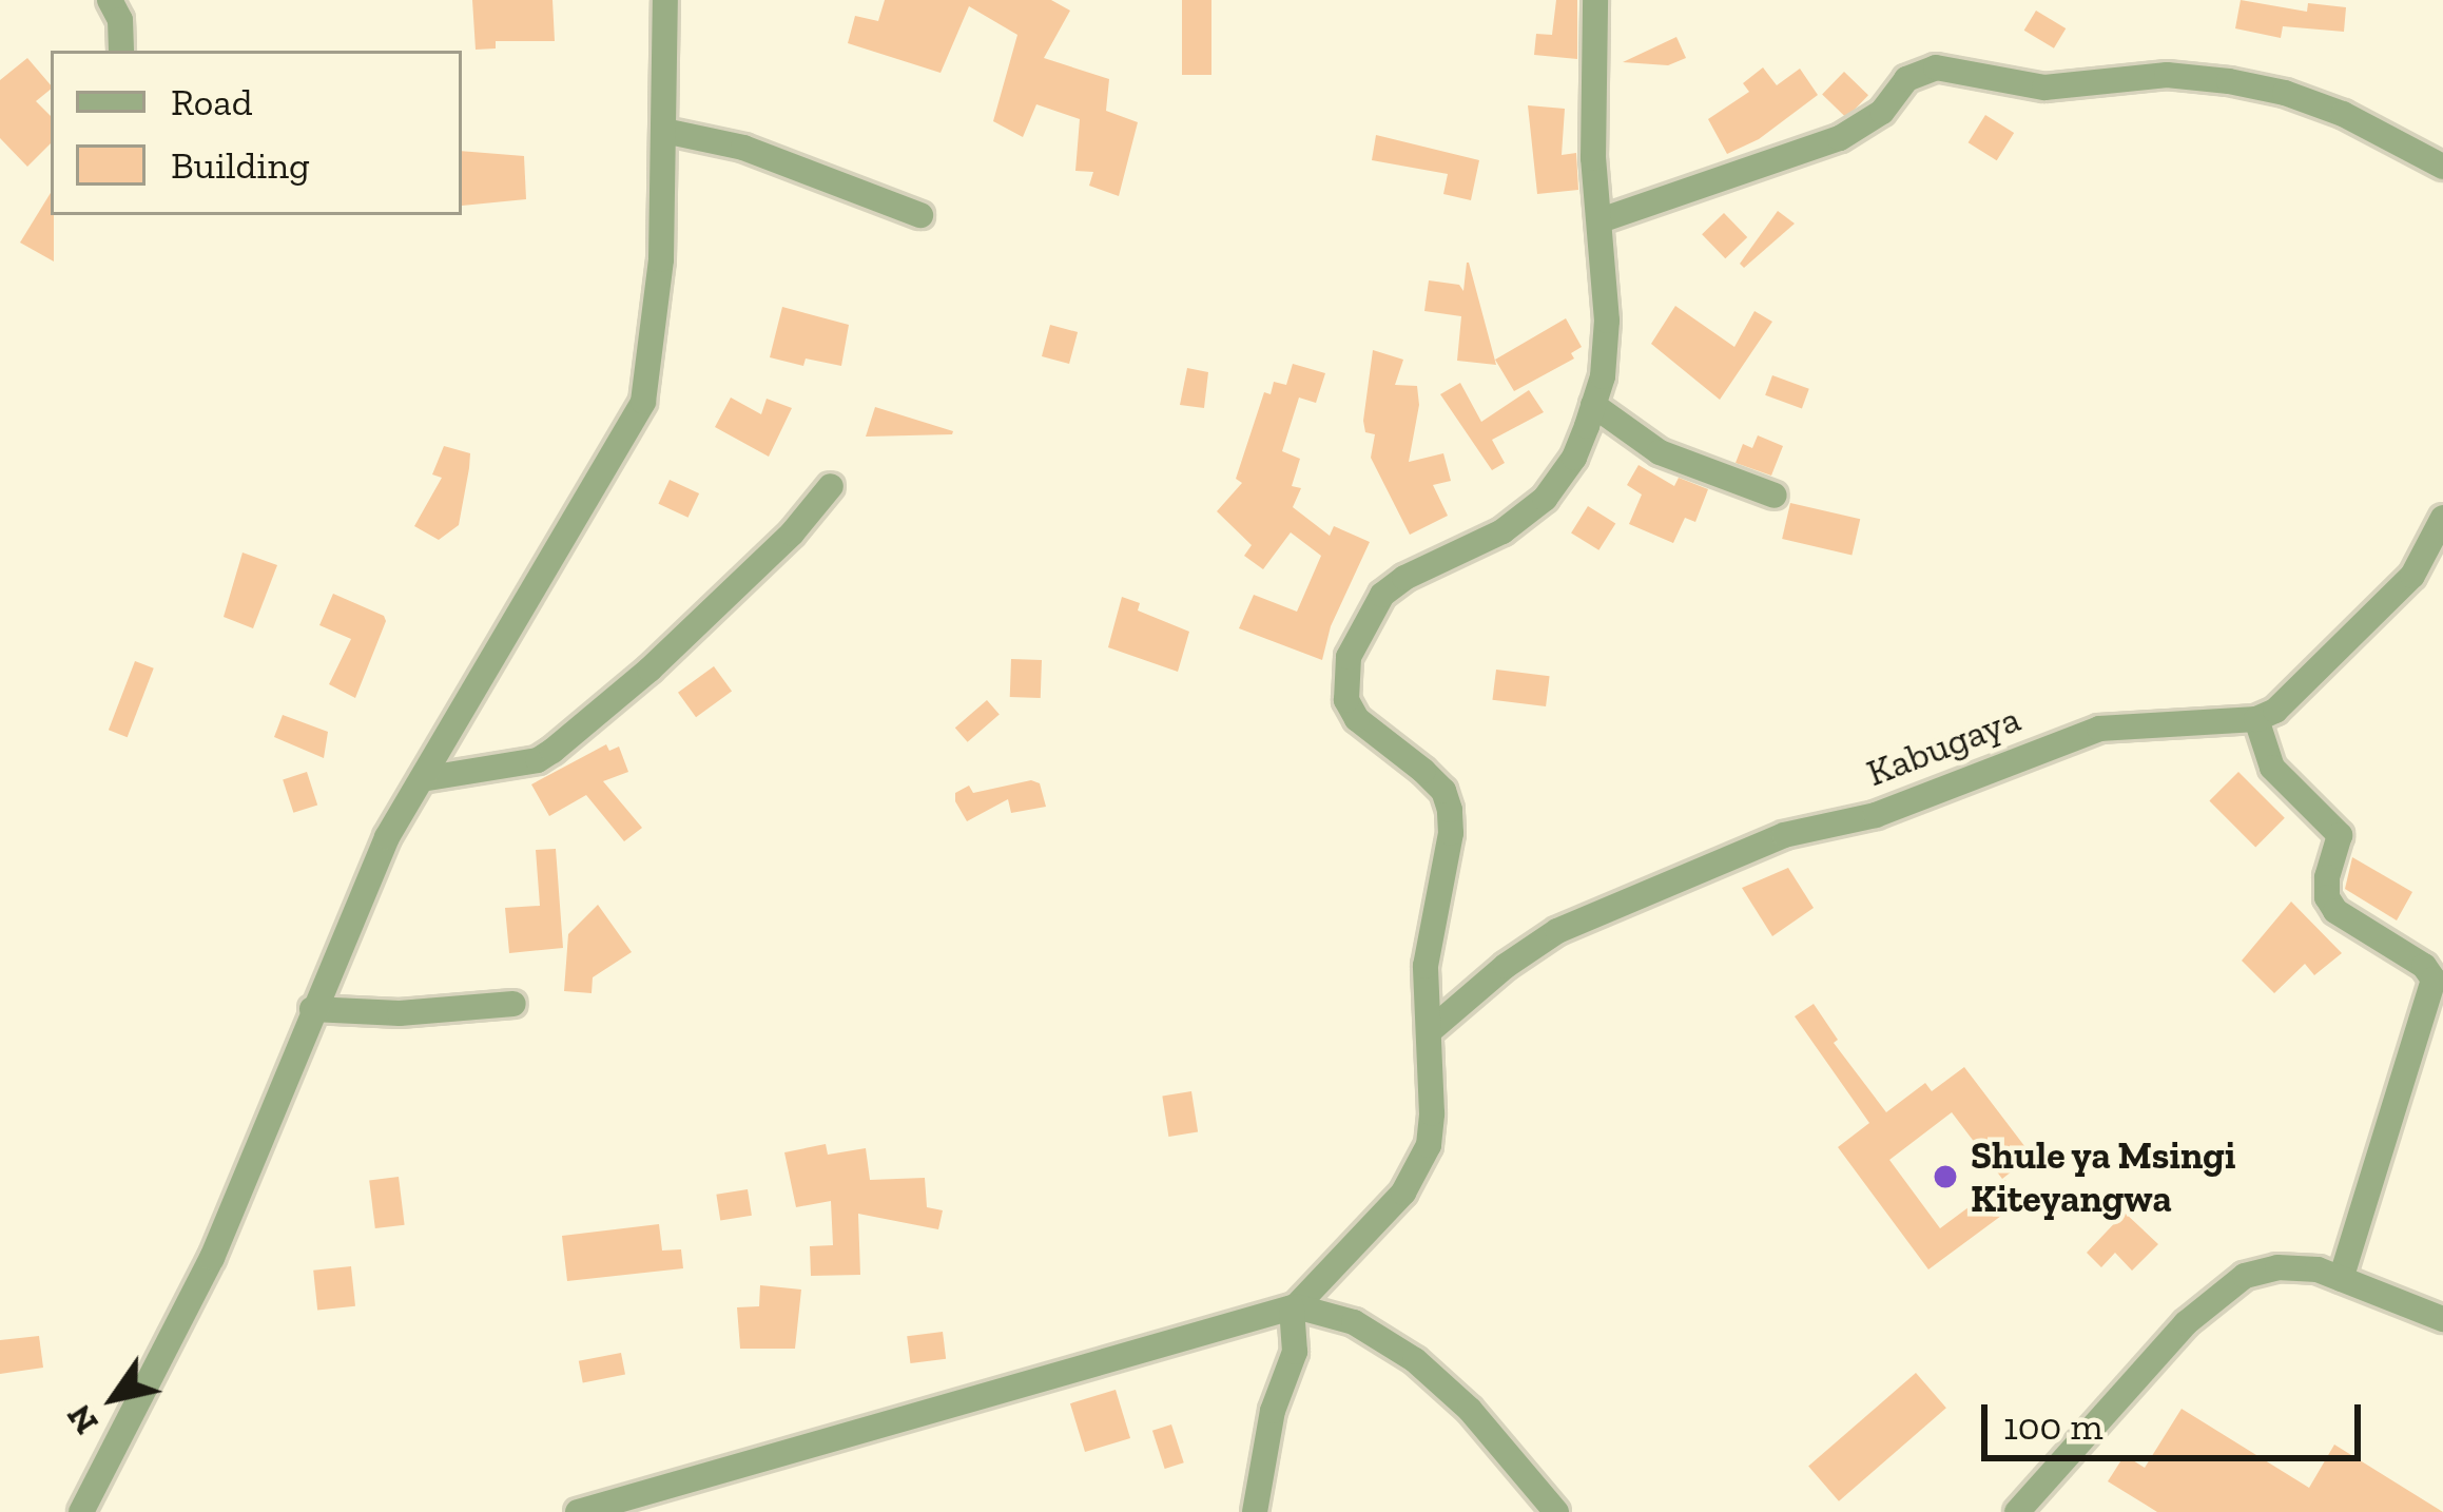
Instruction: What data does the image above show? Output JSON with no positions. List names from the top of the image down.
{
  "streets": {
    "street": ["Kabugaya"]
  },
  "places": ["Shule ya Msingi Kiteyangwa"],
  "legend": ["Road", "Building"],
  "scale_bar": "100 m",
  "north": "bottom left"
}
